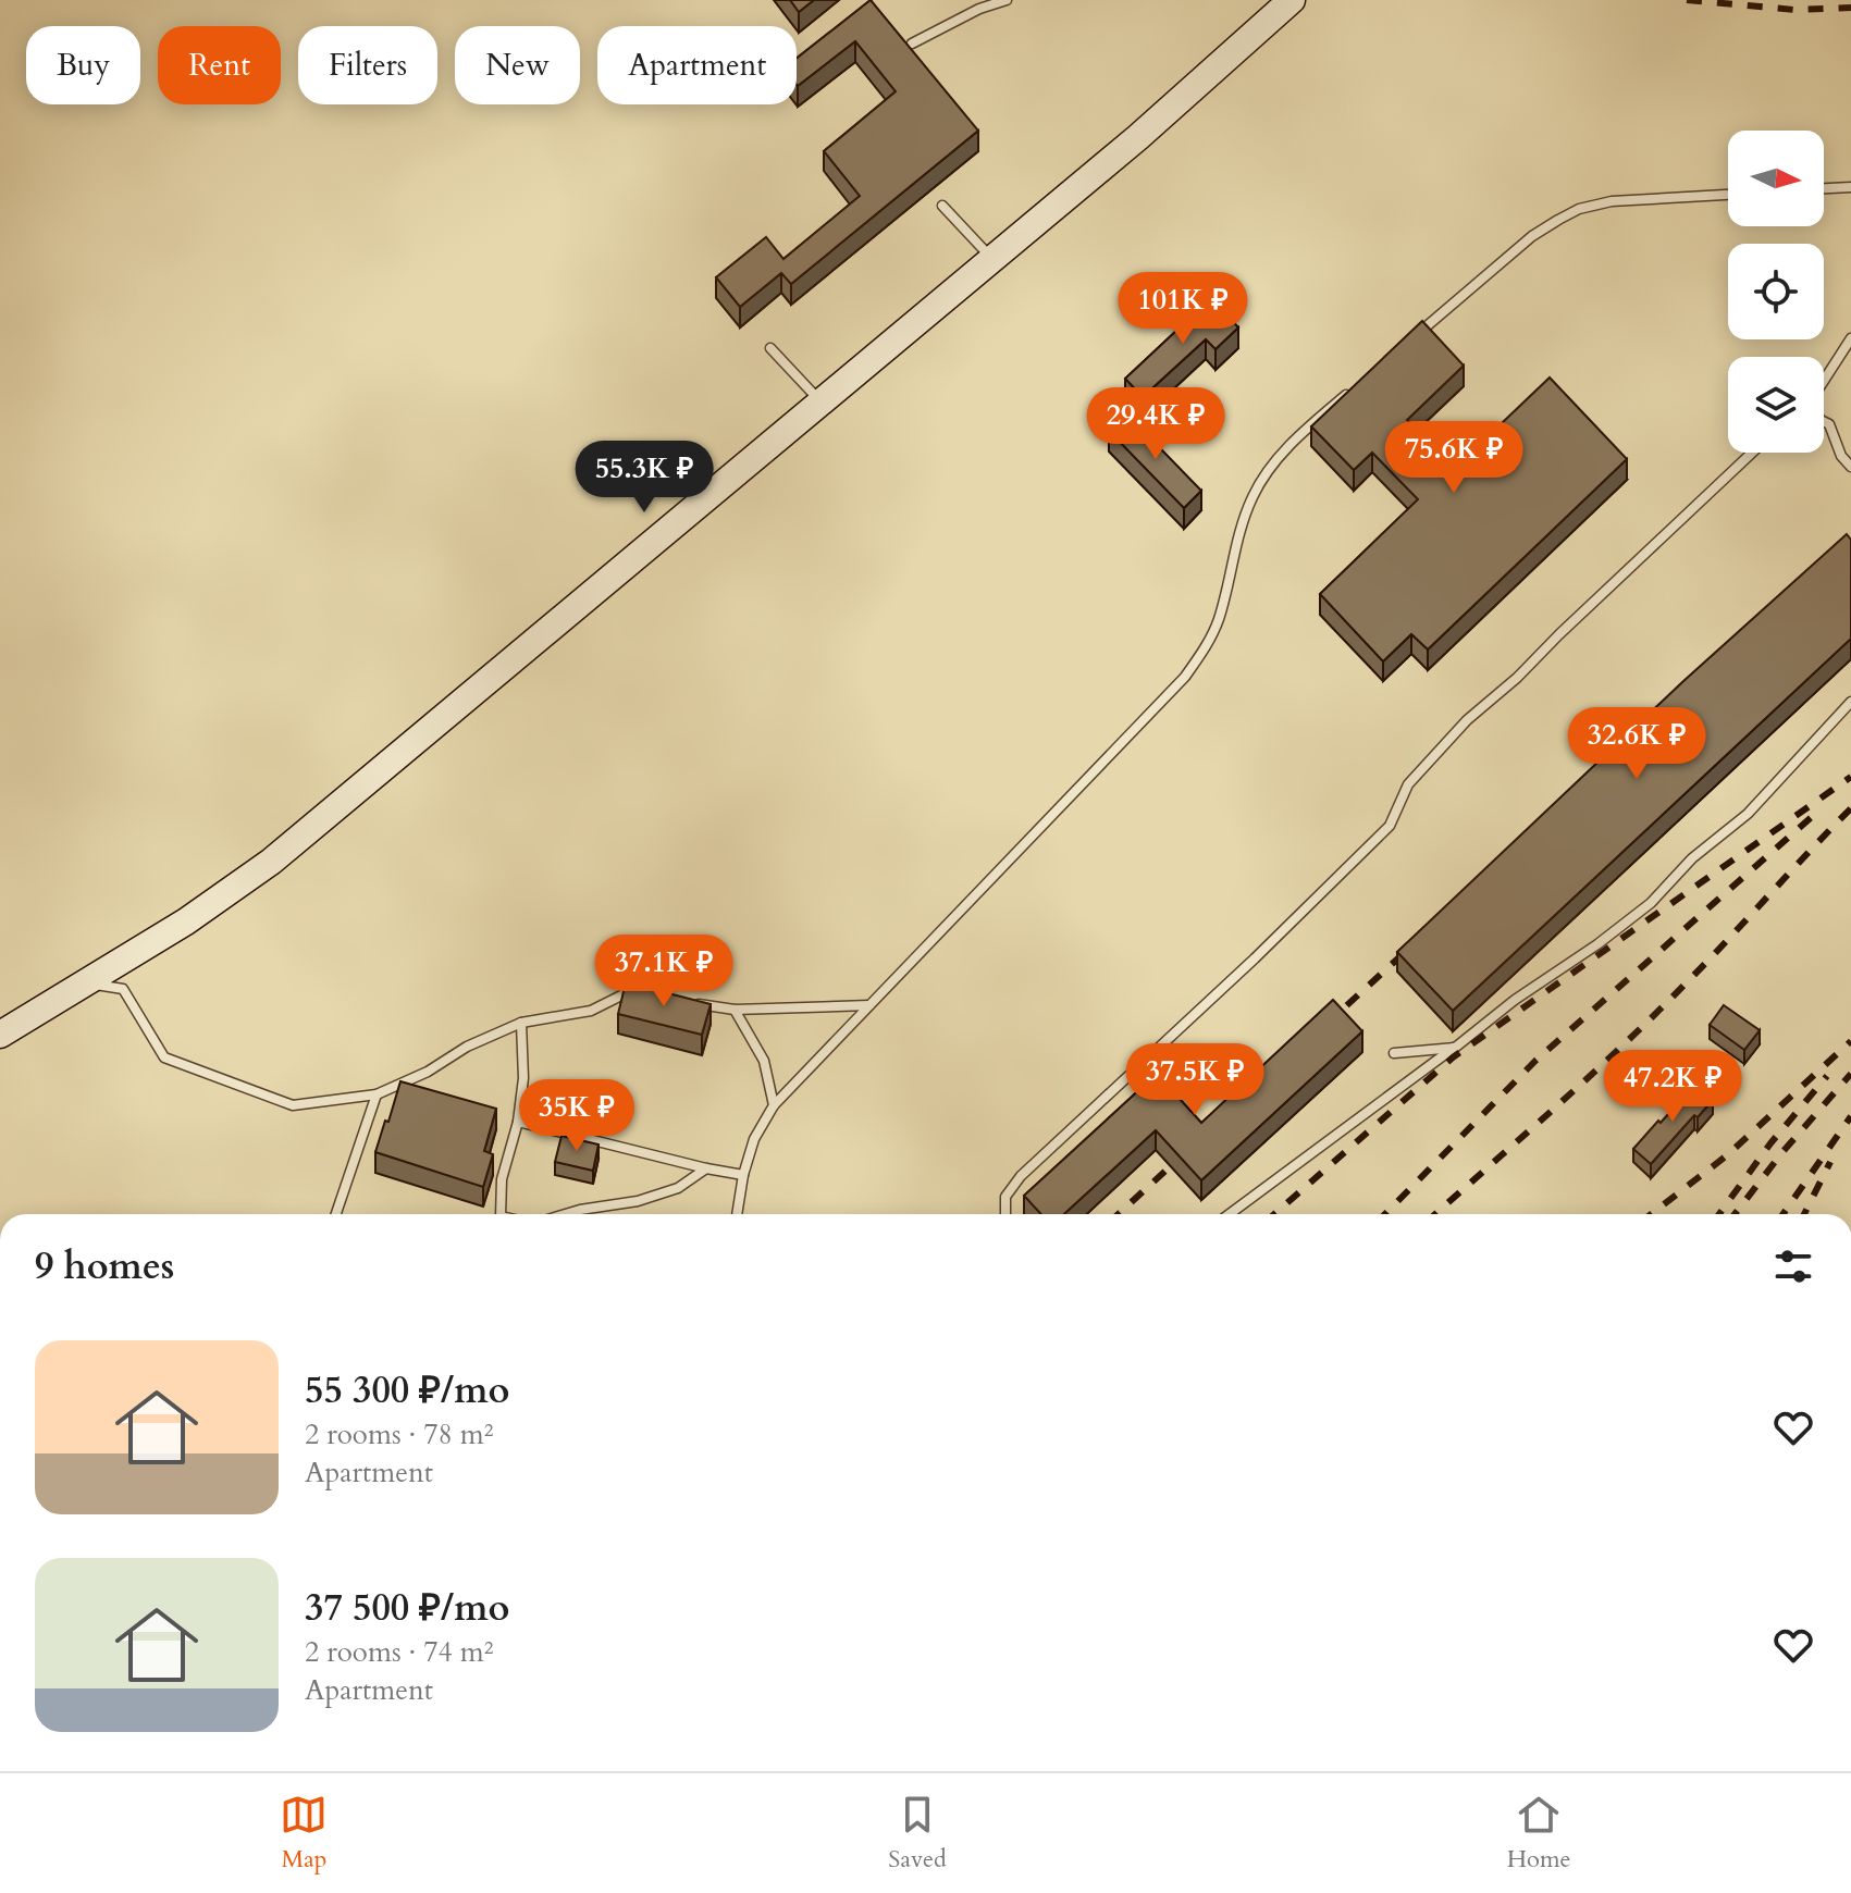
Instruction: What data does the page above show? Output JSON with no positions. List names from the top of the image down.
{
  "north": "right",
  "page": {
    "chip": [
      "Buy",
      "Rent",
      "Filters",
      "New",
      "Apartment"
    ],
    "price": [
      "101K ₽",
      "29.4K ₽",
      "75.6K ₽",
      "55.3K ₽",
      "32.6K ₽",
      "37.1K ₽",
      "37.5K ₽",
      "47.2K ₽",
      "35K ₽"
    ],
    "heading": "9 homes",
    "list": [
      {
        "name": "55 300 ₽/mo",
        "note": "2 rooms · 78 m² · Apartment"
      },
      {
        "name": "37 500 ₽/mo",
        "note": "2 rooms · 74 m² · Apartment"
      }
    ],
    "tabs": ["Map", "Saved", "Home"]
  }
}
